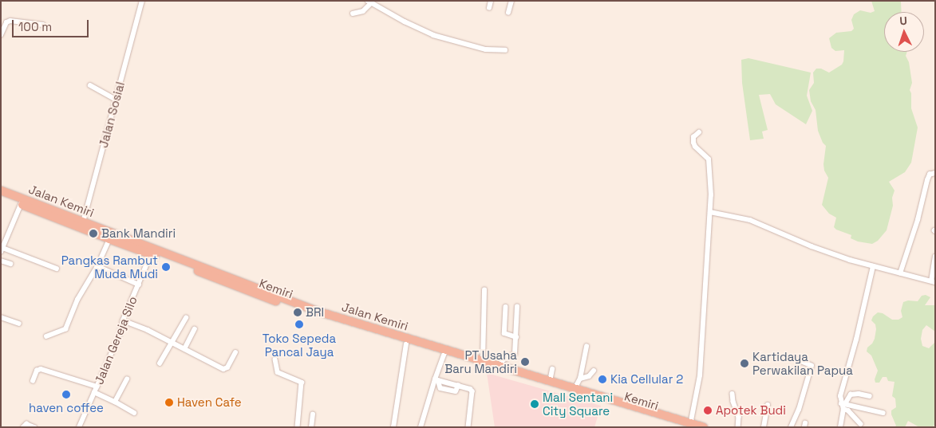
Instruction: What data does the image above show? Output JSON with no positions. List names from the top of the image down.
{
  "streets": {
    "highway": ["Jalan Kemiri", "Kemiri"],
    "street": ["Jalan Sosial", "Jalan Gereja Silo"]
  },
  "crossings": [
    ["Jalan Sosial", "Jalan Kemiri"],
    ["Jalan Sosial", "Kemiri"],
    ["Jalan Kemiri", "Kemiri"],
    ["Kemiri", "Jalan Gereja Silo"]
  ],
  "places": [
    "Bank Mandiri",
    "Pangkas Rambut Muda Mudi",
    "BRI",
    "Toko Sepeda Pancal Jaya",
    "PT Usaha Baru Mandiri",
    "Kartidaya Perwakilan Papua",
    "Kia Cellular 2",
    "haven coffee",
    "Haven Cafe",
    "Mall Sentani City Square",
    "Apotek Budi"
  ],
  "scale_bar": "100 m",
  "north": "top"
}
